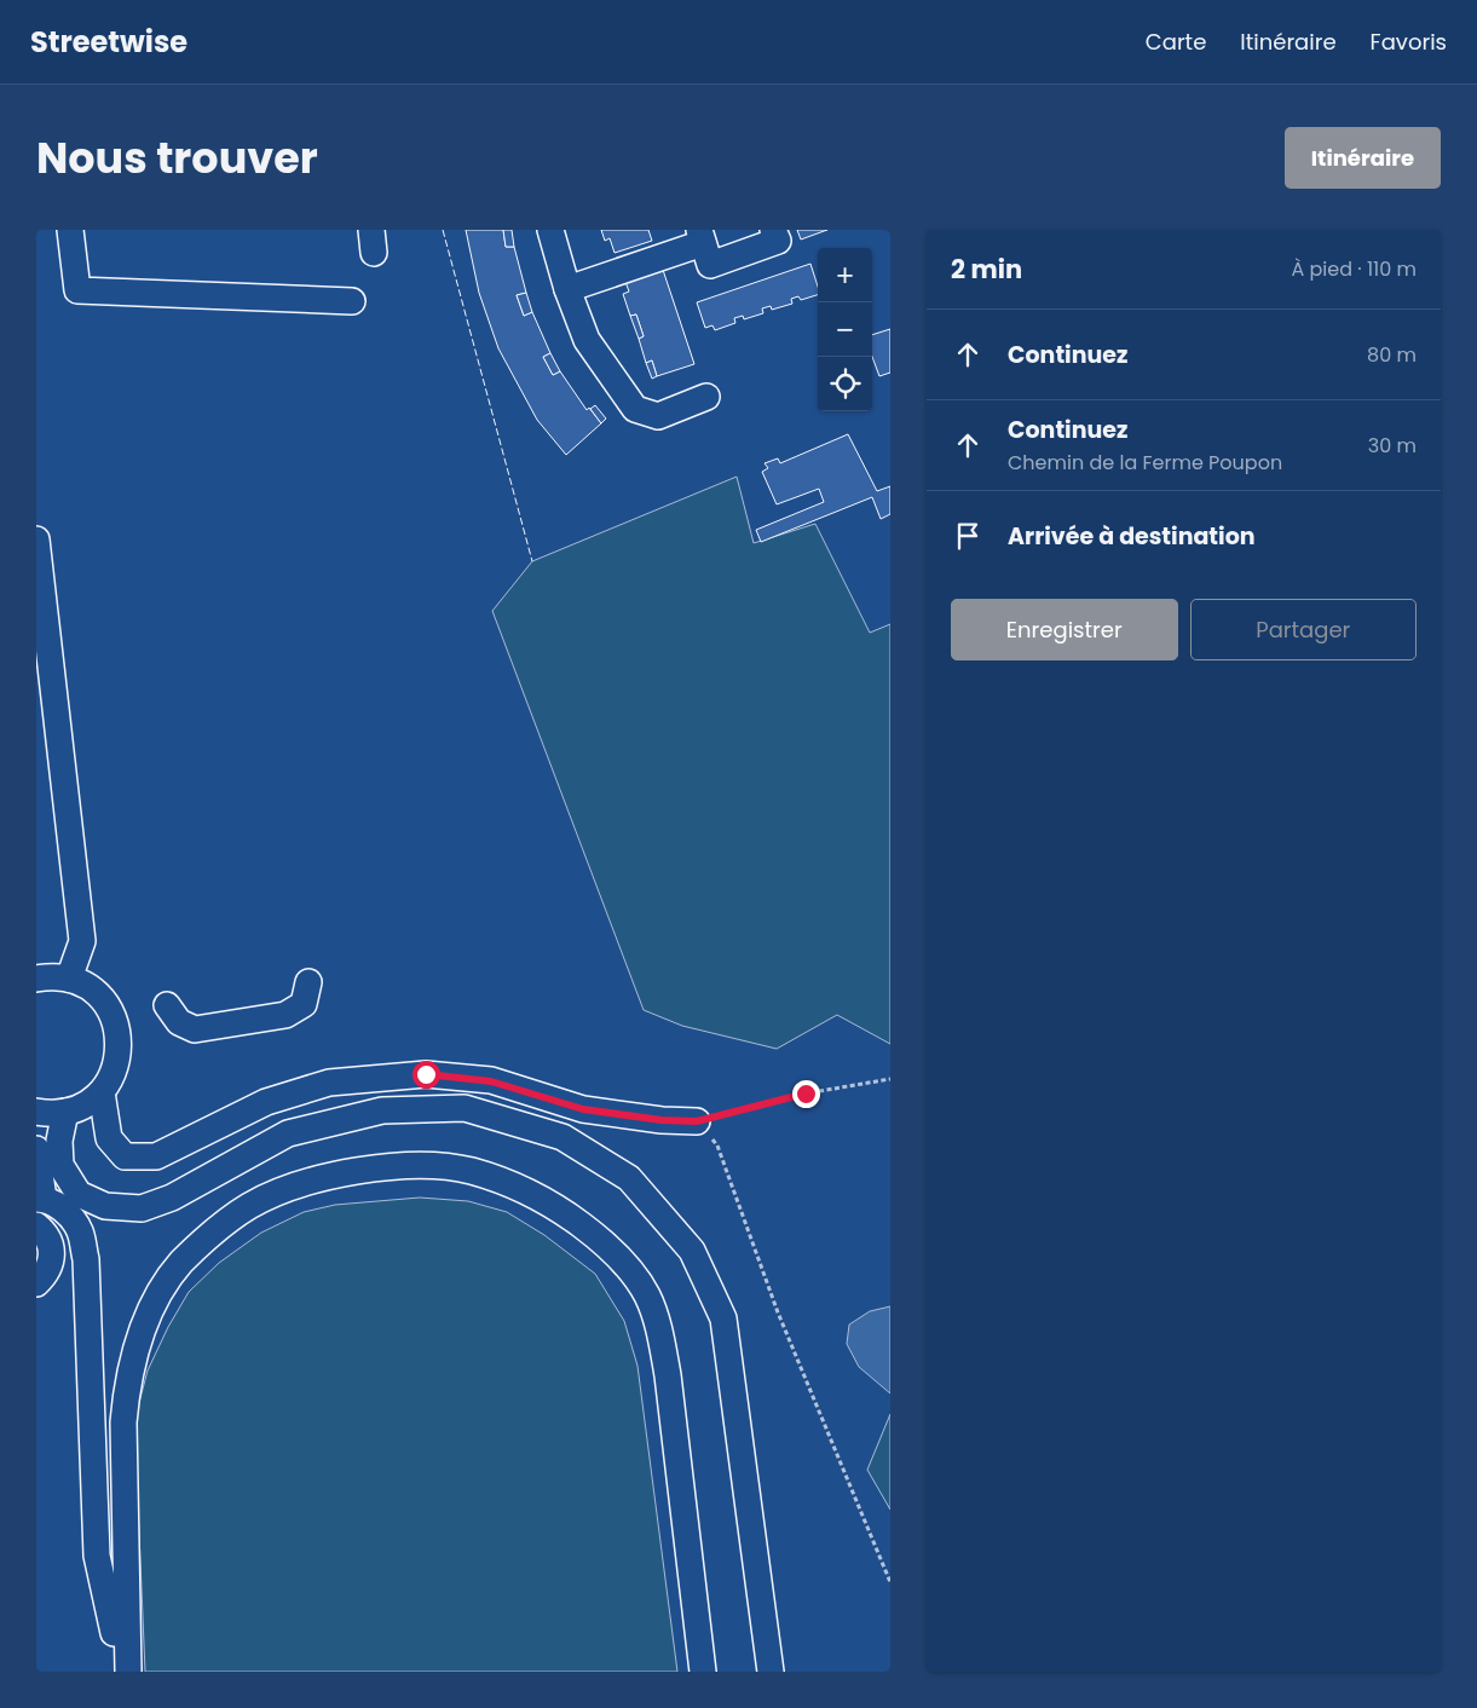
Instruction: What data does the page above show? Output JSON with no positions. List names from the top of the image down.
{
  "page": {
    "header": "Streetwise",
    "nav": ["Carte", "Itinéraire", "Favoris"],
    "title": "Nous trouver",
    "buttons": [
      "Itinéraire",
      ["Enregistrer", "Partager"]
    ],
    "heading": ["2 min", "À pied · 110 m"],
    "map_buttons": ["+", "−"],
    "list": [
      ["Continuez", "80 m"],
      ["Continuez", "Chemin de la Ferme Poupon", "30 m"],
      "Arrivée à destination"
    ]
  }
}
